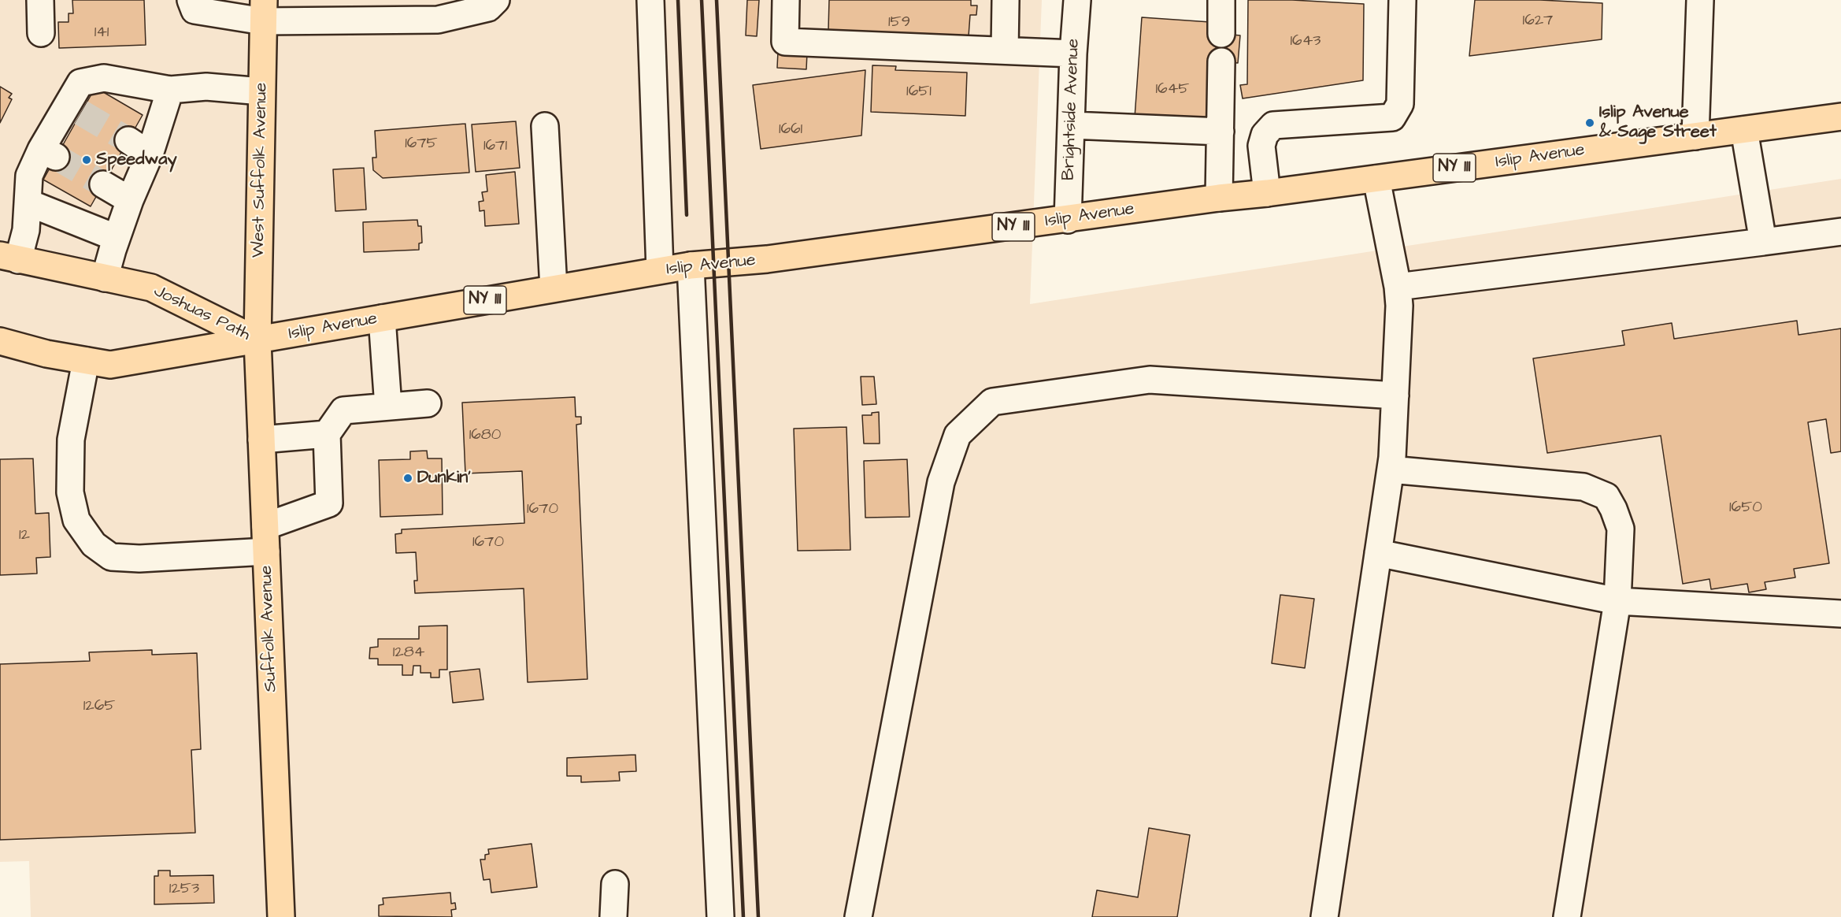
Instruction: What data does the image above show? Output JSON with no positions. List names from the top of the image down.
{
  "streets": {
    "main road": [
      "Islip Avenue",
      "NY 111",
      "West Suffolk Avenue",
      "Joshuas Path",
      "Suffolk Avenue"
    ],
    "street": ["Brightside Avenue"]
  },
  "crossings": [
    ["Brightside Avenue", "Islip Avenue"],
    ["Islip Avenue", "West Suffolk Avenue"],
    ["Islip Avenue", "Joshuas Path"],
    ["Islip Avenue", "Suffolk Avenue"],
    ["West Suffolk Avenue", "Joshuas Path"],
    ["West Suffolk Avenue", "Suffolk Avenue"],
    ["Joshuas Path", "Suffolk Avenue"]
  ],
  "places": ["Islip Avenue & Sage Street", "Speedway", "Dunkin'"],
  "house_numbers": [
    "1627",
    "159",
    "141",
    "1643",
    "1645",
    "1651",
    "1661",
    "1675",
    "1671",
    "1680",
    "1650",
    "1670",
    "12",
    "1670",
    "1284",
    "1265",
    "1253"
  ]
}
